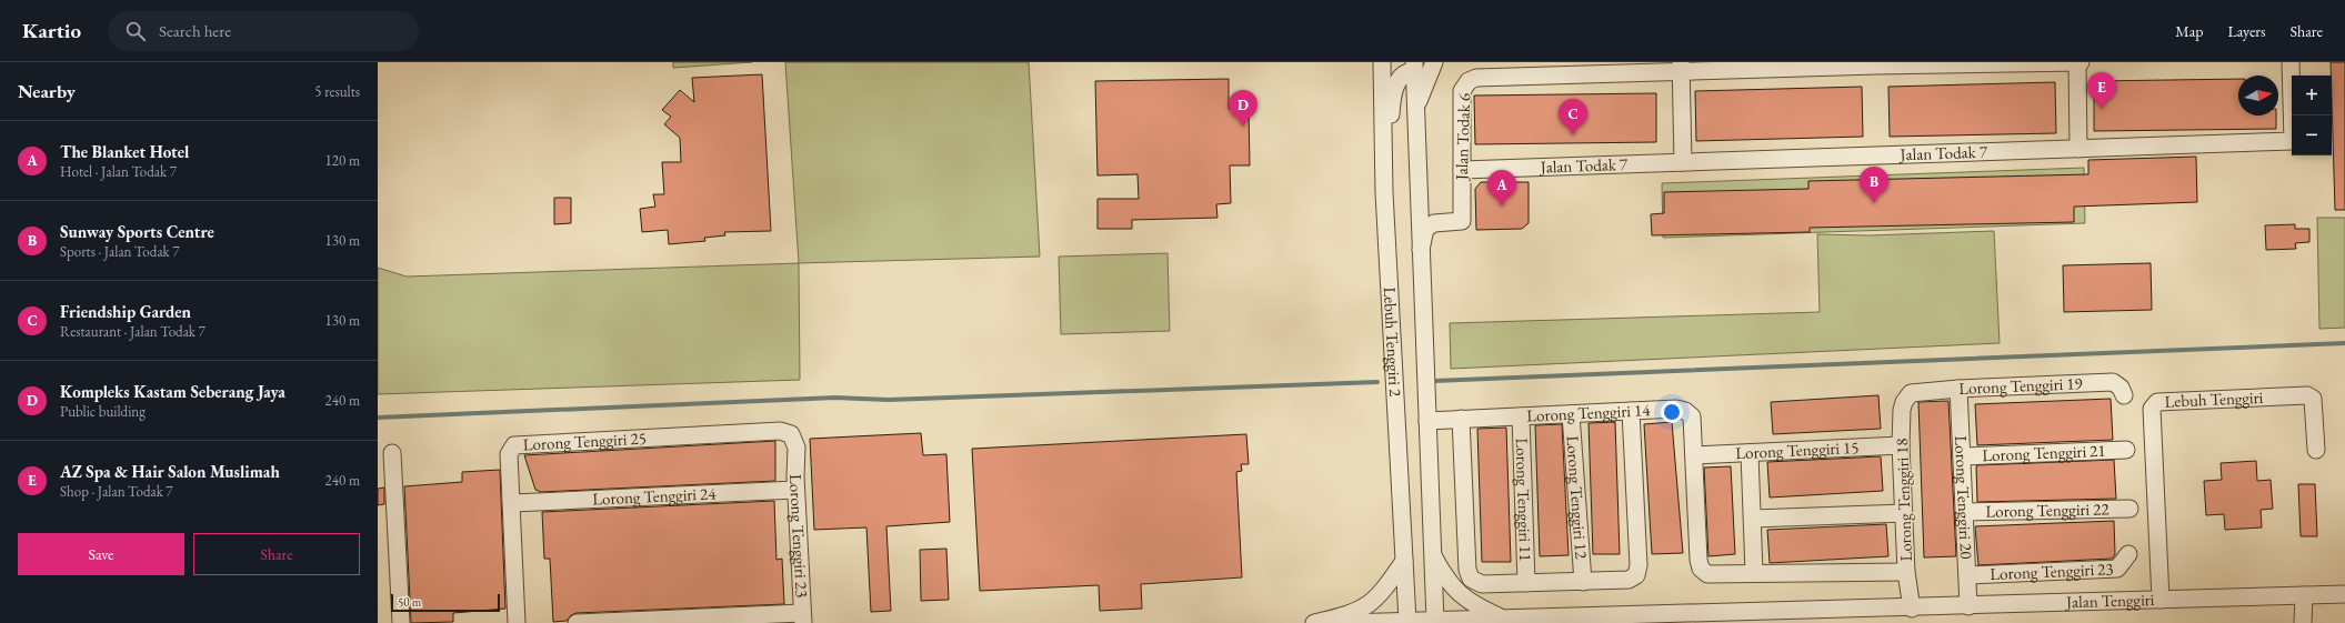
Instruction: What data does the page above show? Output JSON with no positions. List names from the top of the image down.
{
  "streets": {
    "street": [
      "Jalan Todak 6",
      "Jalan Todak 7",
      "Lebuh Tenggiri 2",
      "Lorong Tenggiri 19",
      "Lebuh Tenggiri",
      "Lorong Tenggiri 14",
      "Lorong Tenggiri 25",
      "Lorong Tenggiri 15",
      "Lorong Tenggiri 21",
      "Lorong Tenggiri 24",
      "Lorong Tenggiri 12",
      "Lorong Tenggiri 20",
      "Lorong Tenggiri 11",
      "Lorong Tenggiri 18",
      "Lorong Tenggiri 22",
      "Lorong Tenggiri 23",
      "Jalan Tenggiri"
    ]
  },
  "crossings": [
    ["Jalan Todak 6", "Jalan Todak 7"],
    ["Jalan Todak 6", "Lebuh Tenggiri 2"],
    ["Lebuh Tenggiri 2", "Lorong Tenggiri 14"],
    ["Lebuh Tenggiri 2", "Jalan Tenggiri"],
    ["Lorong Tenggiri 19", "Lorong Tenggiri 20"],
    ["Lorong Tenggiri 19", "Lorong Tenggiri 18"],
    ["Lebuh Tenggiri", "Jalan Tenggiri"],
    ["Lorong Tenggiri 14", "Lorong Tenggiri 15"],
    ["Lorong Tenggiri 14", "Lorong Tenggiri 12"],
    ["Lorong Tenggiri 14", "Lorong Tenggiri 11"],
    ["Lorong Tenggiri 25", "Lorong Tenggiri 24"],
    ["Lorong Tenggiri 25", "Lorong Tenggiri 23"],
    ["Lorong Tenggiri 15", "Lorong Tenggiri 18"],
    ["Lorong Tenggiri 21", "Lorong Tenggiri 20"],
    ["Lorong Tenggiri 24", "Lorong Tenggiri 23"],
    ["Lorong Tenggiri 20", "Lorong Tenggiri 22"],
    ["Lorong Tenggiri 20", "Lorong Tenggiri 23"],
    ["Lorong Tenggiri 20", "Jalan Tenggiri"],
    ["Lorong Tenggiri 18", "Jalan Tenggiri"]
  ],
  "scale_bar": "50 m",
  "north": "right",
  "page": {
    "header": "Kartio",
    "search": "Search here",
    "nav": ["Map", "Layers", "Share"],
    "heading": ["Nearby", "5 results"],
    "pins": [
      "E",
      "D",
      "C",
      "B",
      "A"
    ],
    "map_buttons": ["+", "−"],
    "list": [
      {
        "mark": "A",
        "name": "The Blanket Hotel",
        "note": "Hotel · Jalan Todak 7",
        "value": "120 m"
      },
      {
        "mark": "B",
        "name": "Sunway Sports Centre",
        "note": "Sports · Jalan Todak 7",
        "value": "130 m"
      },
      {
        "mark": "C",
        "name": "Friendship Garden",
        "note": "Restaurant · Jalan Todak 7",
        "value": "130 m"
      },
      {
        "mark": "D",
        "name": "Kompleks Kastam Seberang Jaya",
        "note": "Public building",
        "value": "240 m"
      },
      {
        "mark": "E",
        "name": "AZ Spa & Hair Salon Muslimah",
        "note": "Shop · Jalan Todak 7",
        "value": "240 m"
      }
    ],
    "buttons": ["Save", "Share"],
    "scale": "50 m"
  }
}
